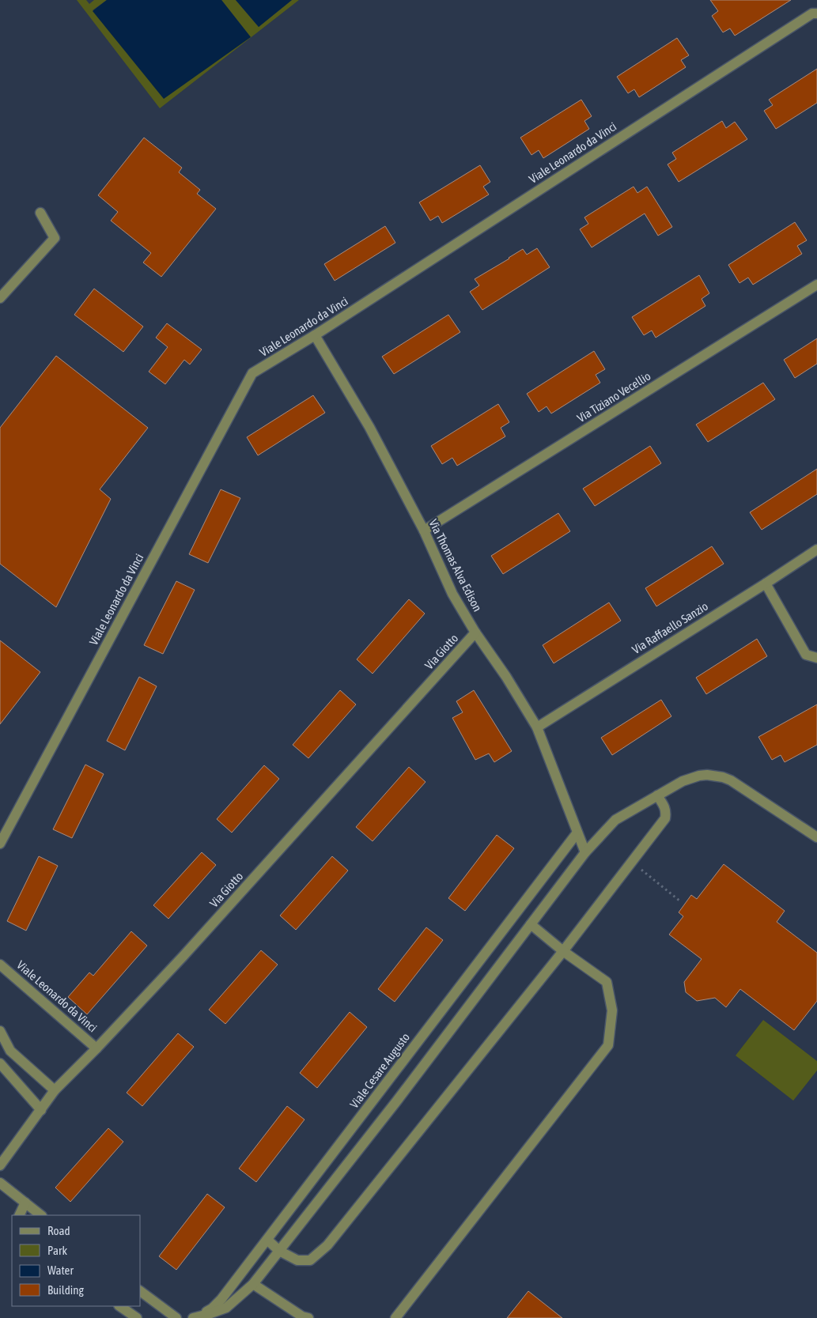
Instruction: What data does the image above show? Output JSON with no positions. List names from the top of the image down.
{
  "streets": {
    "street": [
      "Viale Leonardo da Vinci",
      "Via Tiziano Vecellio",
      "Via Thomas Alva Edison",
      "Via Raffaello Sanzio",
      "Via Giotto",
      "Viale Cesare Augusto"
    ]
  },
  "crossings": [
    ["Viale Leonardo da Vinci", "Via Thomas Alva Edison"],
    ["Viale Leonardo da Vinci", "Via Giotto"],
    ["Via Tiziano Vecellio", "Via Thomas Alva Edison"],
    ["Via Thomas Alva Edison", "Via Raffaello Sanzio"],
    ["Via Thomas Alva Edison", "Via Giotto"],
    ["Via Thomas Alva Edison", "Viale Cesare Augusto"]
  ],
  "legend": [
    "Road",
    "Park",
    "Water",
    "Building"
  ]
}
